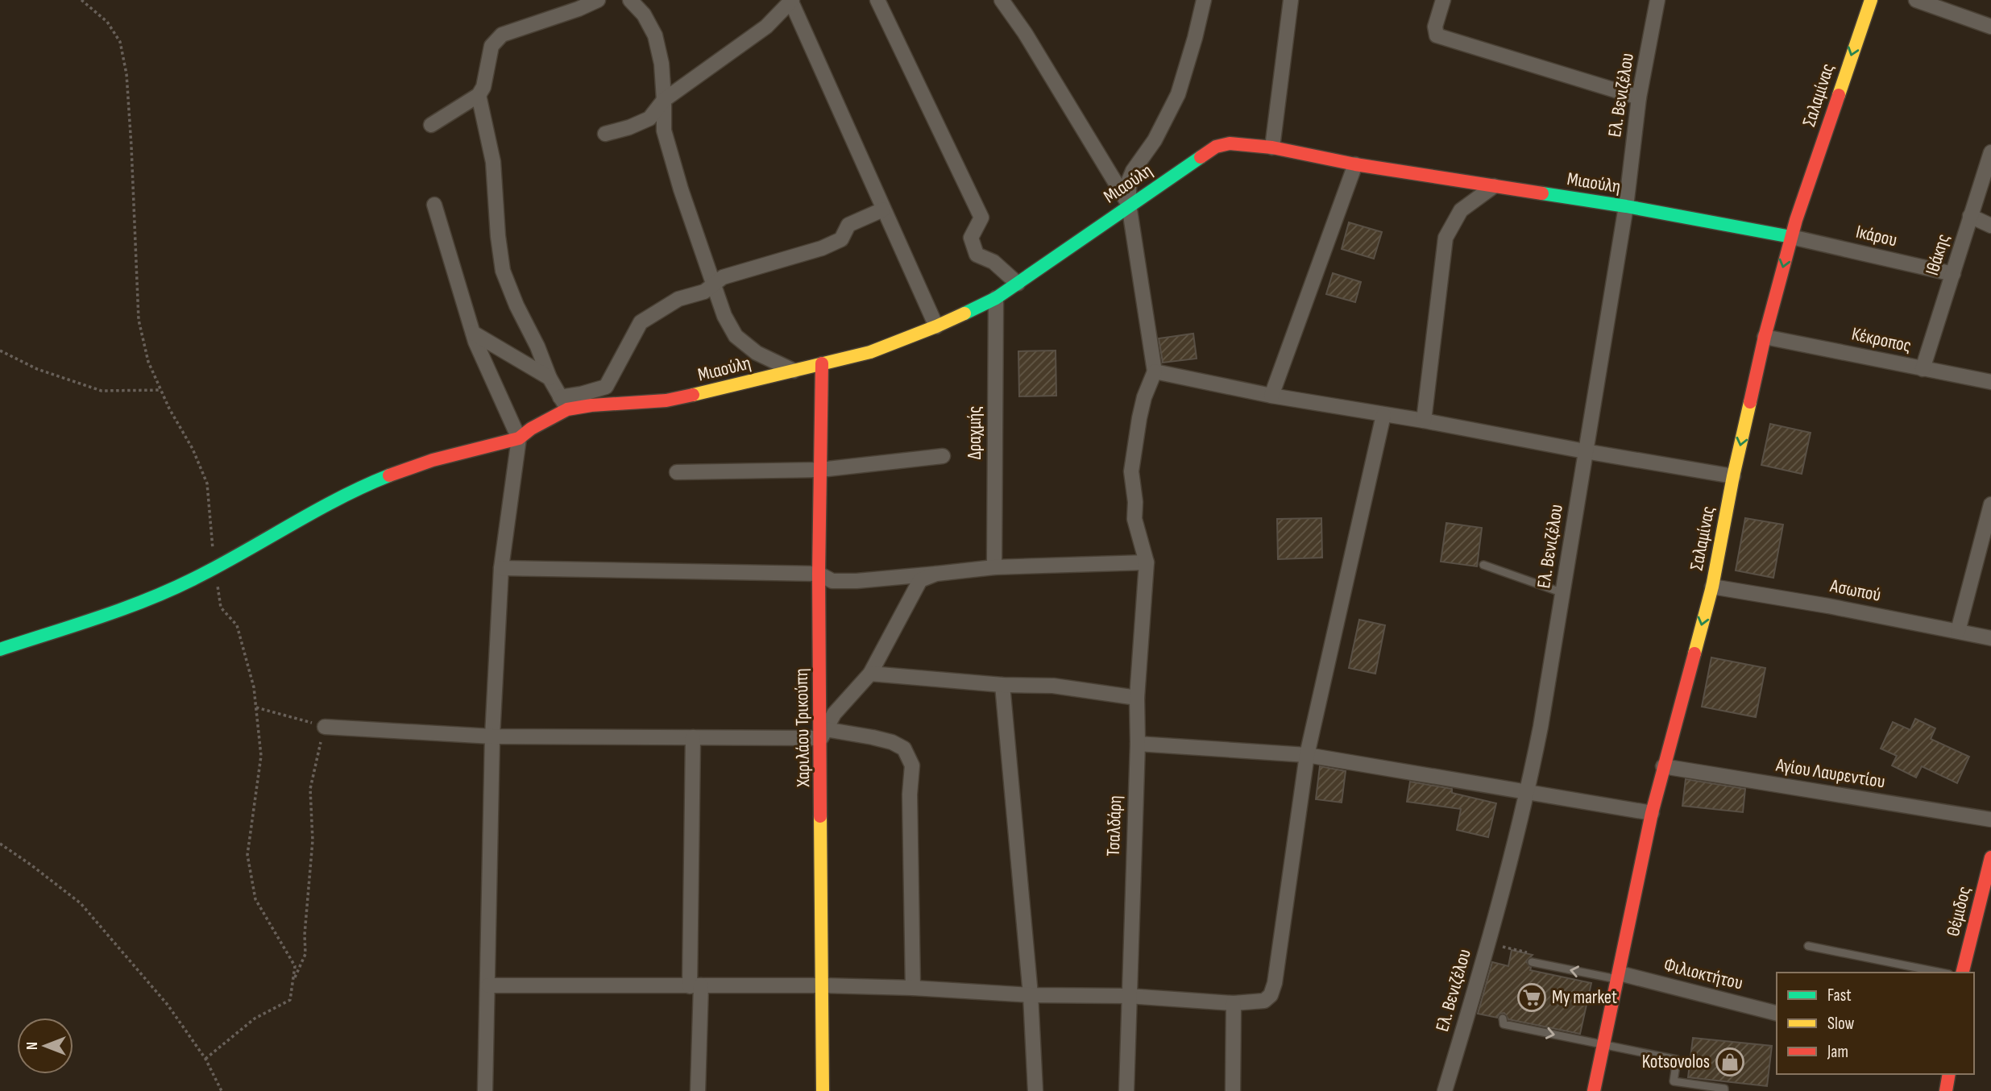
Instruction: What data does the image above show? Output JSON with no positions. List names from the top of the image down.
{
  "streets": {
    "street": [
      "Ελ. Βενιζέλου",
      "Σαλαμίνας",
      "Μιαούλη",
      "Ικάρου",
      "Ιθάκης",
      "Κέκροπος",
      "Δραχμής",
      "Ασωπού",
      "Χαριλάου Τρικούπη",
      "Αγίου Λαυρεντίου",
      "Τσαλδάρη",
      "Θέμιδος",
      "Φιλιοκτήτου"
    ]
  },
  "crossings": [
    ["Ελ. Βενιζέλου", "Μιαούλη"],
    ["Σαλαμίνας", "Μιαούλη"],
    ["Σαλαμίνας", "Ικάρου"],
    ["Σαλαμίνας", "Κέκροπος"],
    ["Σαλαμίνας", "Ασωπού"],
    ["Σαλαμίνας", "Αγίου Λαυρεντίου"],
    ["Σαλαμίνας", "Φιλιοκτήτου"],
    ["Μιαούλη", "Ικάρου"],
    ["Μιαούλη", "Δραχμής"],
    ["Μιαούλη", "Χαριλάου Τρικούπη"],
    ["Ικάρου", "Ιθάκης"],
    ["Ιθάκης", "Κέκροπος"]
  ],
  "one_way": ["Σαλαμίνας"],
  "places": {
    "supermarket": ["My market"],
    "shop": ["Kotsovolos"]
  },
  "legend": ["Fast", "Slow", "Jam"],
  "north": "left"
}
